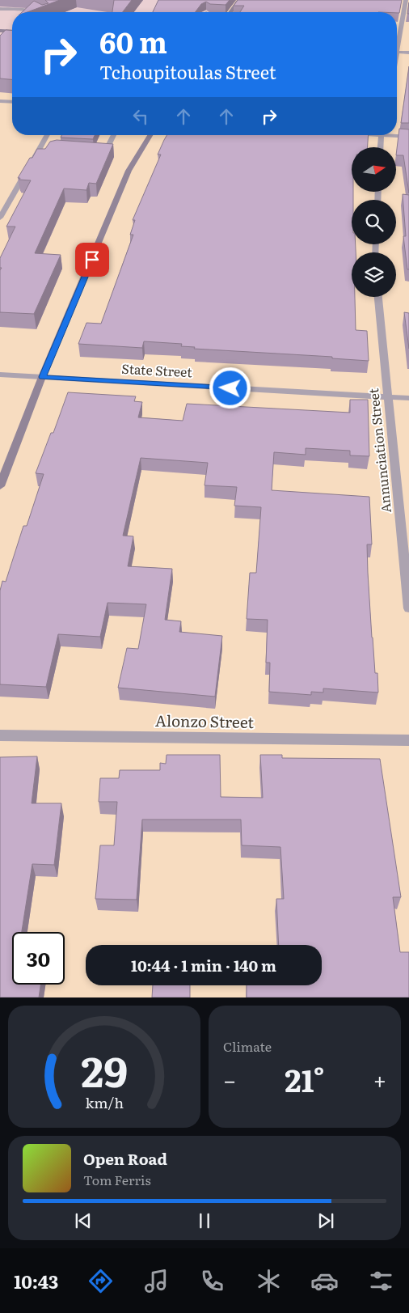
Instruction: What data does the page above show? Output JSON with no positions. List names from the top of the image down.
{
  "streets": {
    "street": ["State Street", "Annunciation Street", "Alonzo Street"]
  },
  "crossings": [
    ["State Street", "Annunciation Street"]
  ],
  "north": "right",
  "page": {
    "turn": ["60 m", "Tchoupitoulas Street"],
    "limit": "30",
    "trip": "10:44 · 1 min · 140 m",
    "tile": "Climate",
    "heat": ["−", "21°", "+"],
    "song": ["Open Road", "Tom Ferris"],
    "tabs": "10:43",
    "gauge": ["29", "km/h"]
  }
}
